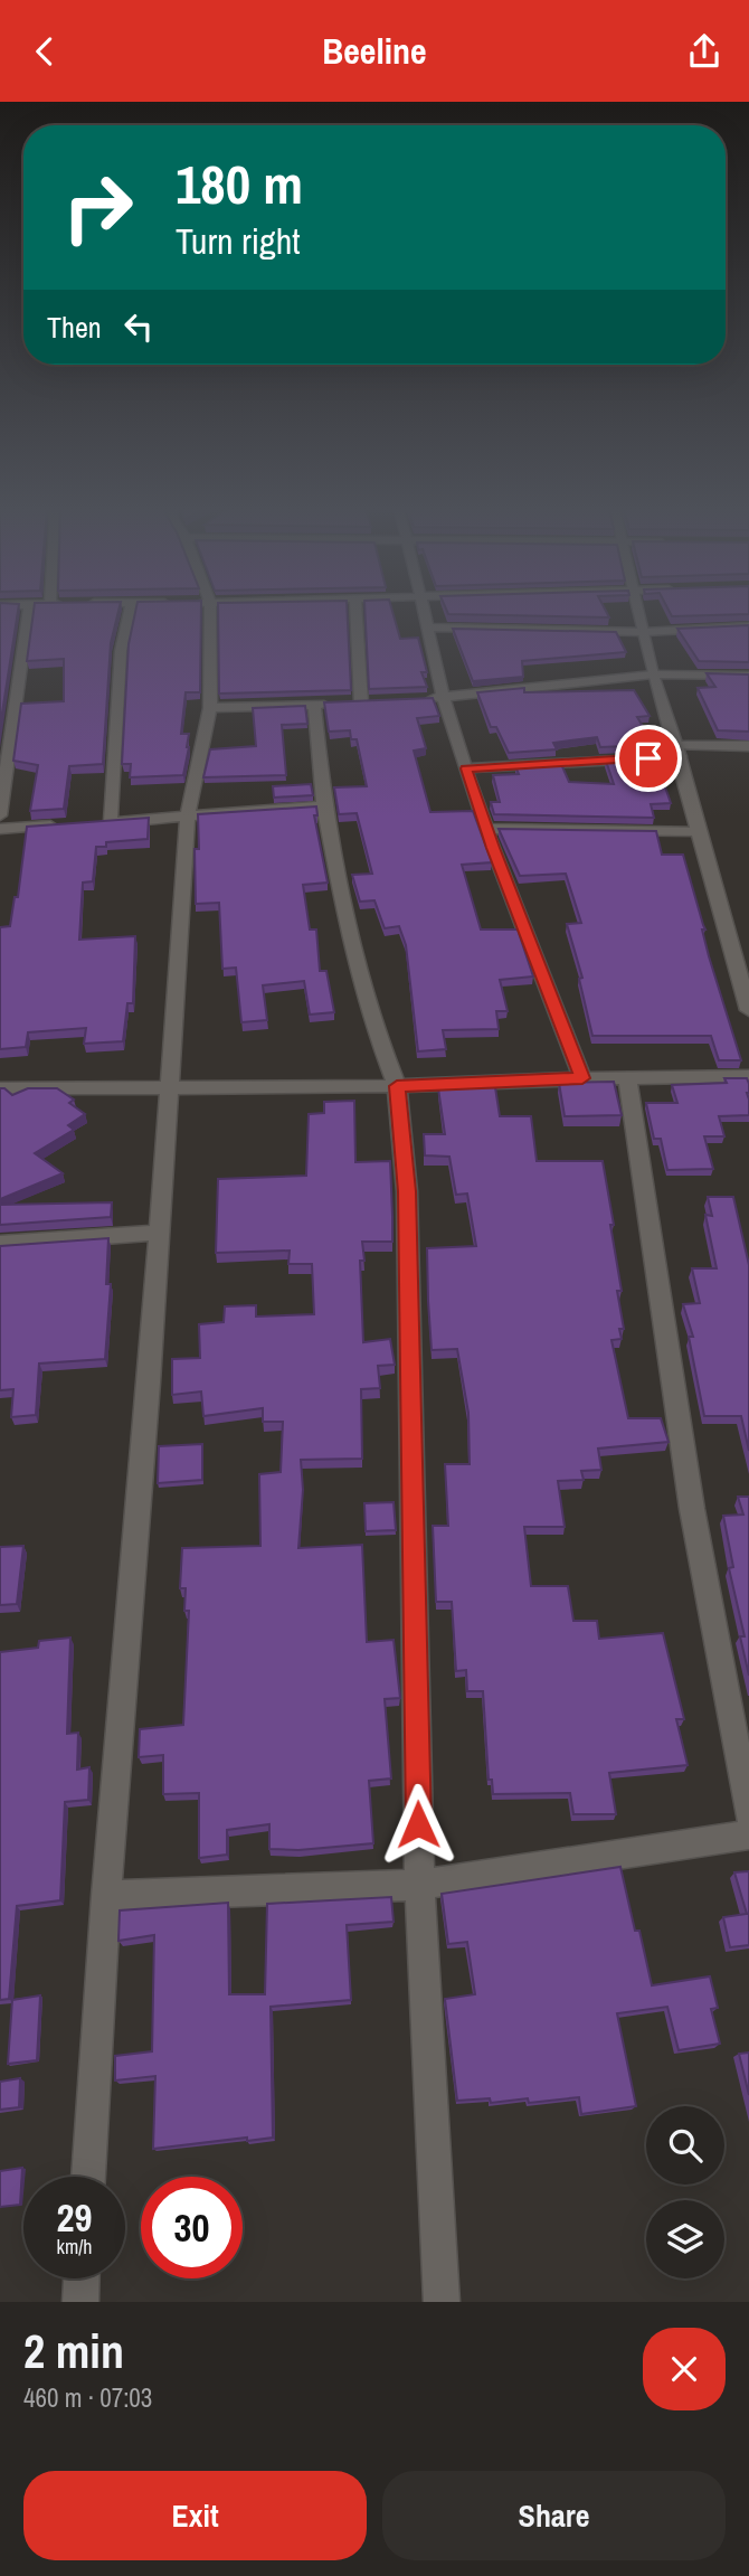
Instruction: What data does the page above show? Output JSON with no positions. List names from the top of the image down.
{
  "page": {
    "header": "Beeline",
    "turn": ["180 m", "Turn right"],
    "then": "Then",
    "speed": "29 km/h",
    "limit": "30",
    "heading": ["2 min", "460 m · 07:03"],
    "buttons": ["Exit", "Share"]
  }
}
